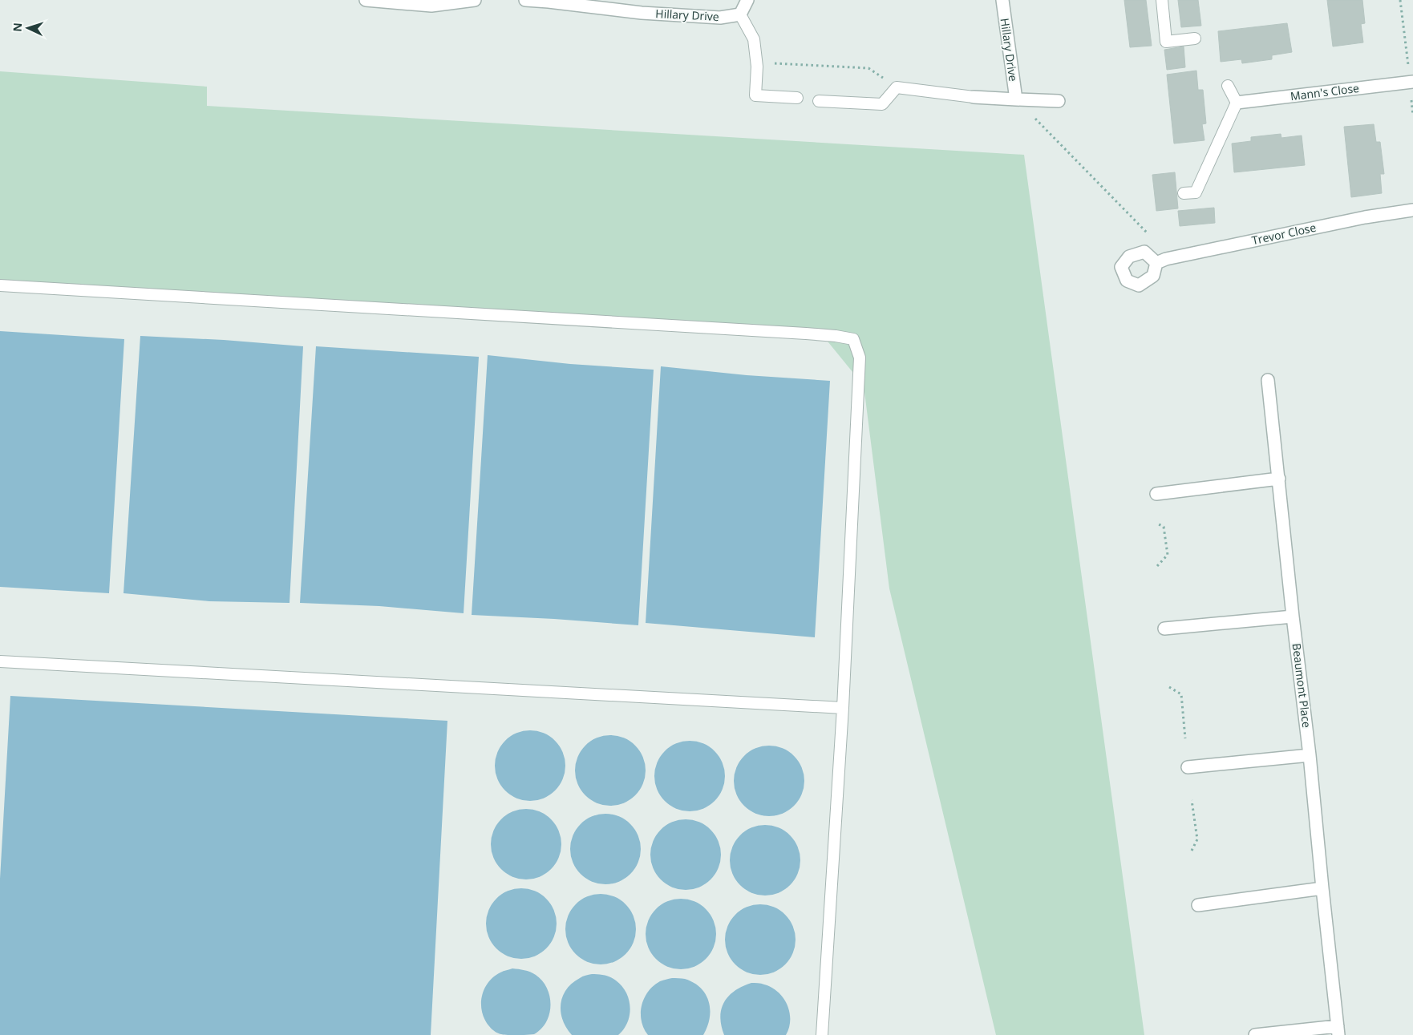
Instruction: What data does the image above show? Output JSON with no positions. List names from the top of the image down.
{
  "streets": {
    "street": [
      "Hillary Drive",
      "Mann's Close",
      "Trevor Close",
      "Beaumont Place"
    ]
  },
  "north": "left"
}
